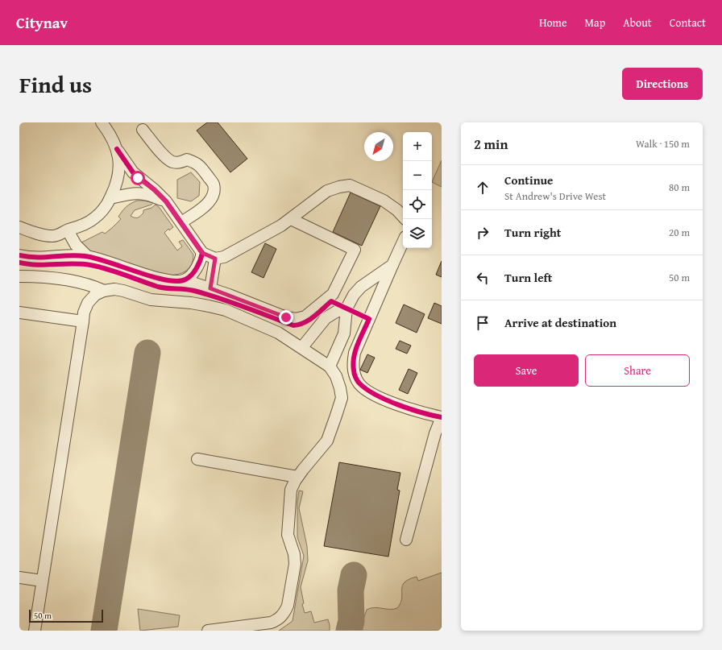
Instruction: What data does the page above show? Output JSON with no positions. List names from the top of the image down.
{
  "scale_bar": "50 m",
  "north": "bottom left",
  "page": {
    "header": "Citynav",
    "nav": [
      "Home",
      "Map",
      "About",
      "Contact"
    ],
    "title": "Find us",
    "buttons": [
      "Directions",
      ["Save", "Share"]
    ],
    "heading": ["2 min", "Walk · 150 m"],
    "map_buttons": ["+", "−"],
    "list": [
      ["Continue", "St Andrew's Drive West", "80 m"],
      ["Turn right", "20 m"],
      ["Turn left", "50 m"],
      "Arrive at destination"
    ],
    "scale": "50 m"
  }
}
